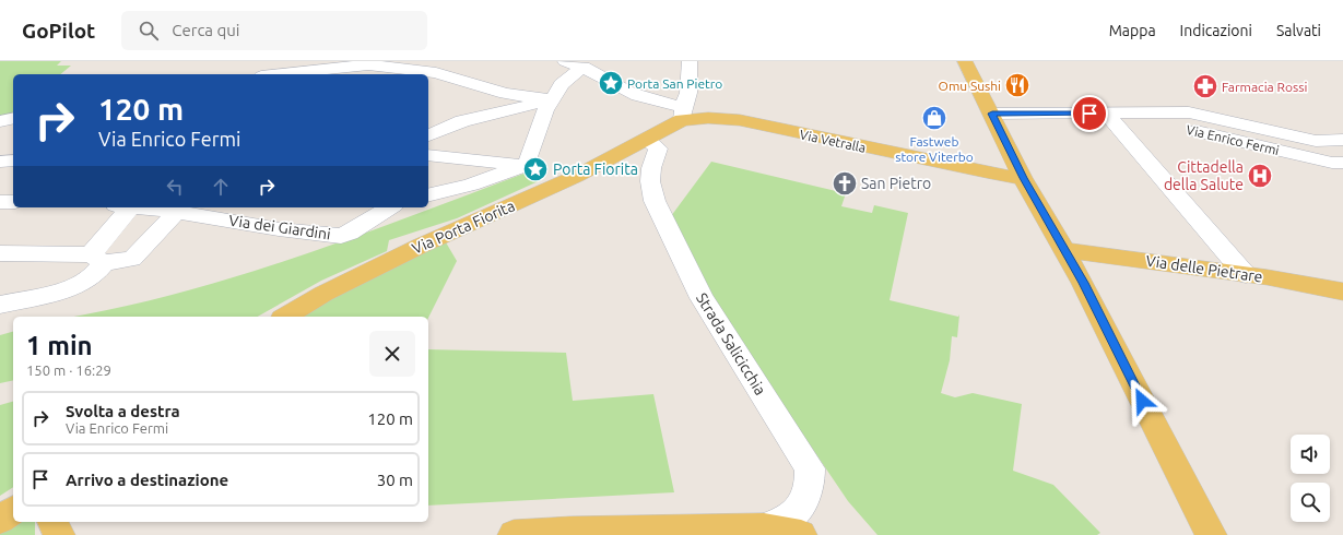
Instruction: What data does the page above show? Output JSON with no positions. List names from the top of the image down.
{
  "streets": {
    "main road": ["Via Vetralla", "Via Porta Fiorita", "Via delle Pietrare"],
    "street": ["Via Enrico Fermi", "Via dei Giardini", "Strada Salicicchia"]
  },
  "crossings": [
    ["Via Vetralla", "Via Porta Fiorita"],
    ["Via Vetralla", "Strada Salicicchia"],
    ["Via Porta Fiorita", "Strada Salicicchia"]
  ],
  "places": {
    "place": ["Porta San Pietro", "Porta Fiorita"],
    "restaurant": ["Omu Sushi"],
    "pharmacy": ["Farmacia Rossi"],
    "shop": ["Fastweb store Viterbo"],
    "hospital": ["Cittadella della Salute"],
    "church": ["San Pietro"]
  },
  "page": {
    "header": "GoPilot",
    "search": "Cerca qui",
    "nav": ["Mappa", "Indicazioni", "Salvati"],
    "turn": ["120 m", "Via Enrico Fermi"],
    "heading": ["1 min", "150 m · 16:29"],
    "list": [
      {
        "name": "Svolta a destra",
        "note": "Via Enrico Fermi",
        "value": "120 m"
      },
      {
        "name": "Arrivo a destinazione",
        "value": "30 m"
      }
    ]
  }
}
